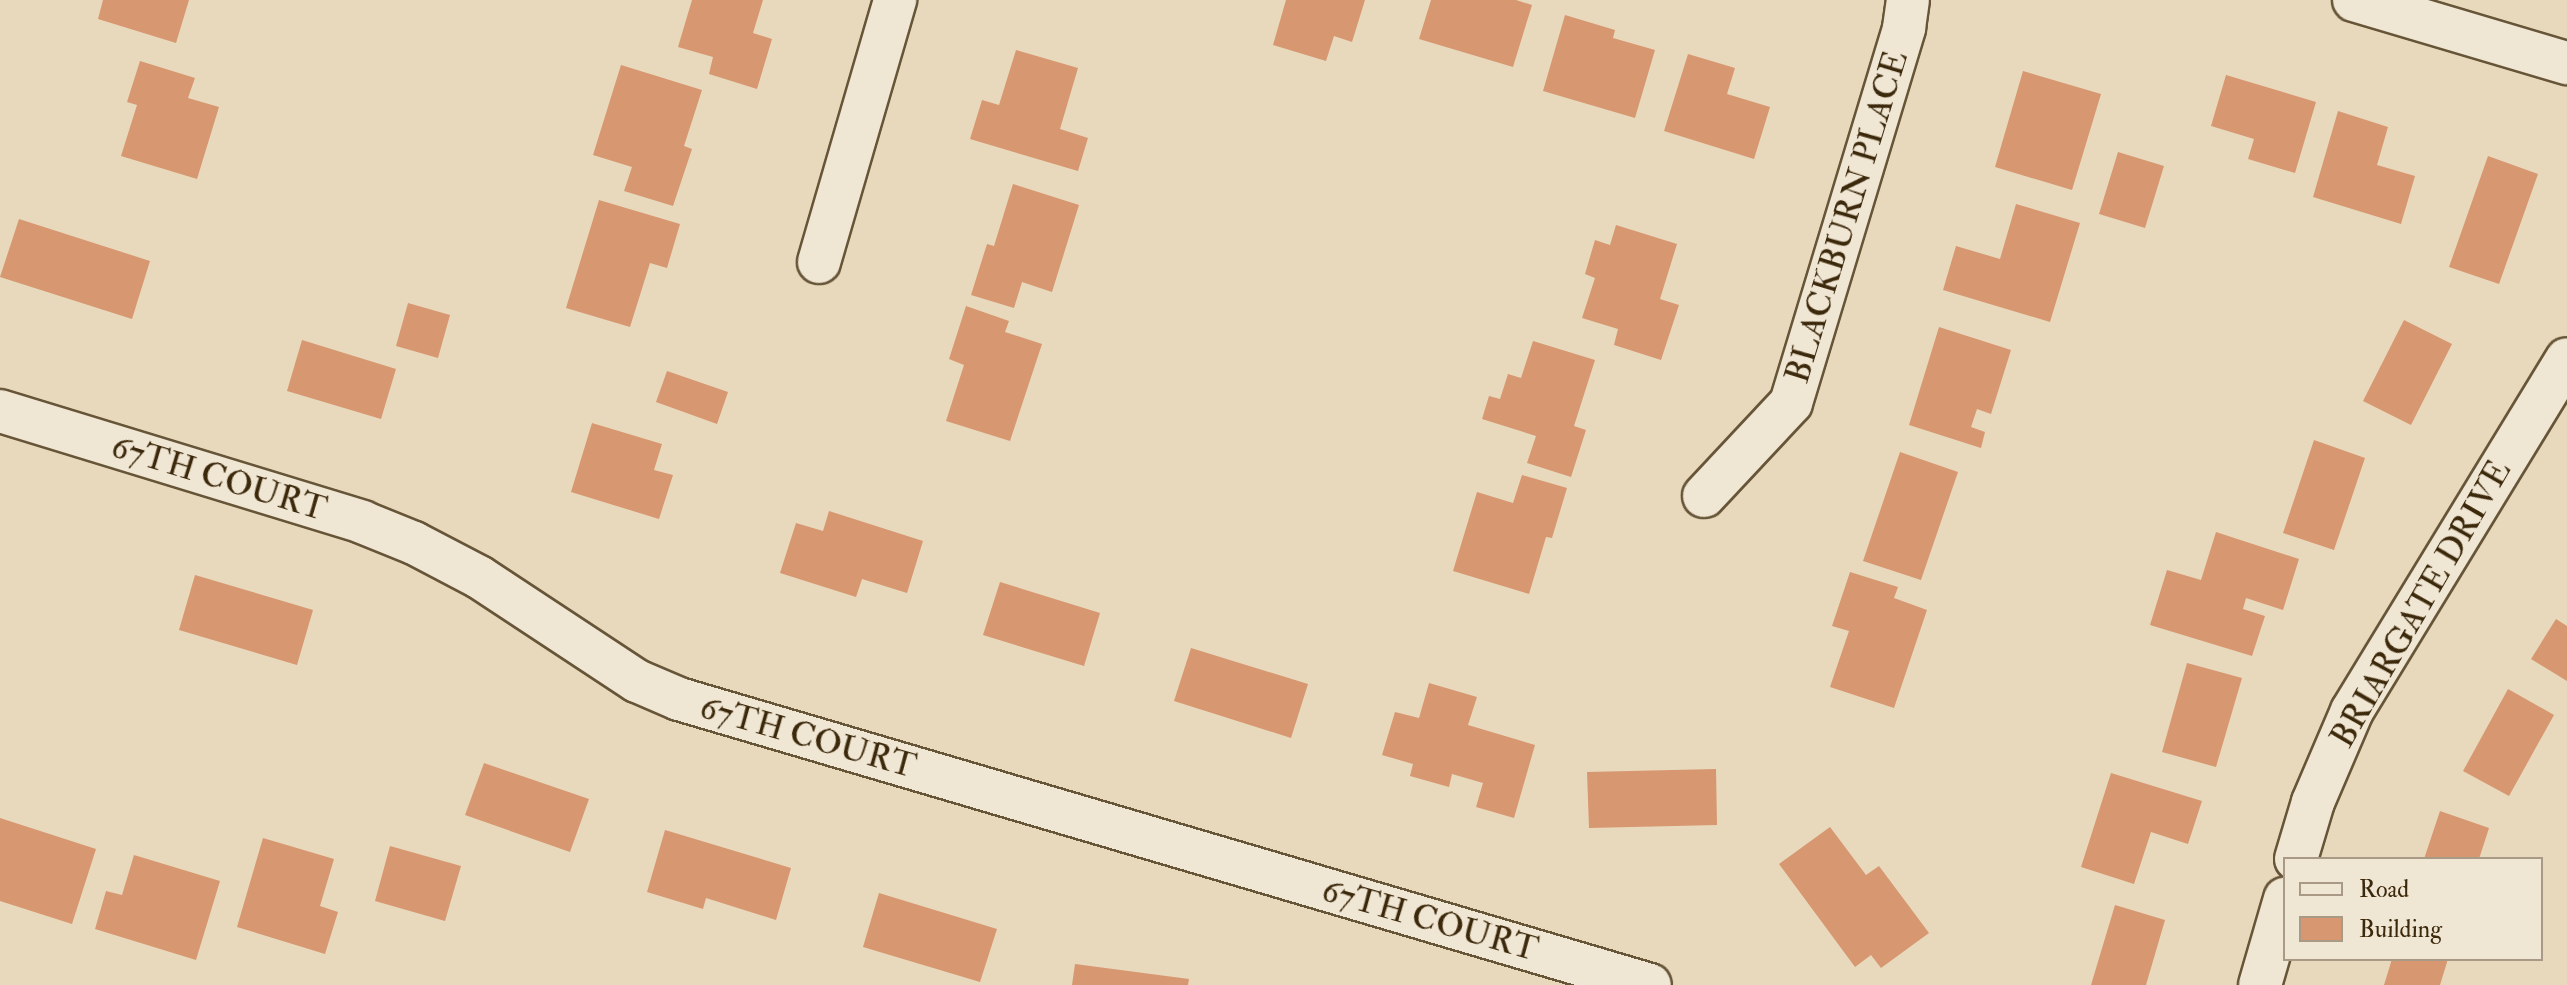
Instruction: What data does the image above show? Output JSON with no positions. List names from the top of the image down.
{
  "streets": {
    "street": ["BLACKBURN PLACE", "67TH COURT", "BRIARGATE DRIVE"]
  },
  "legend": ["Road", "Building"]
}
